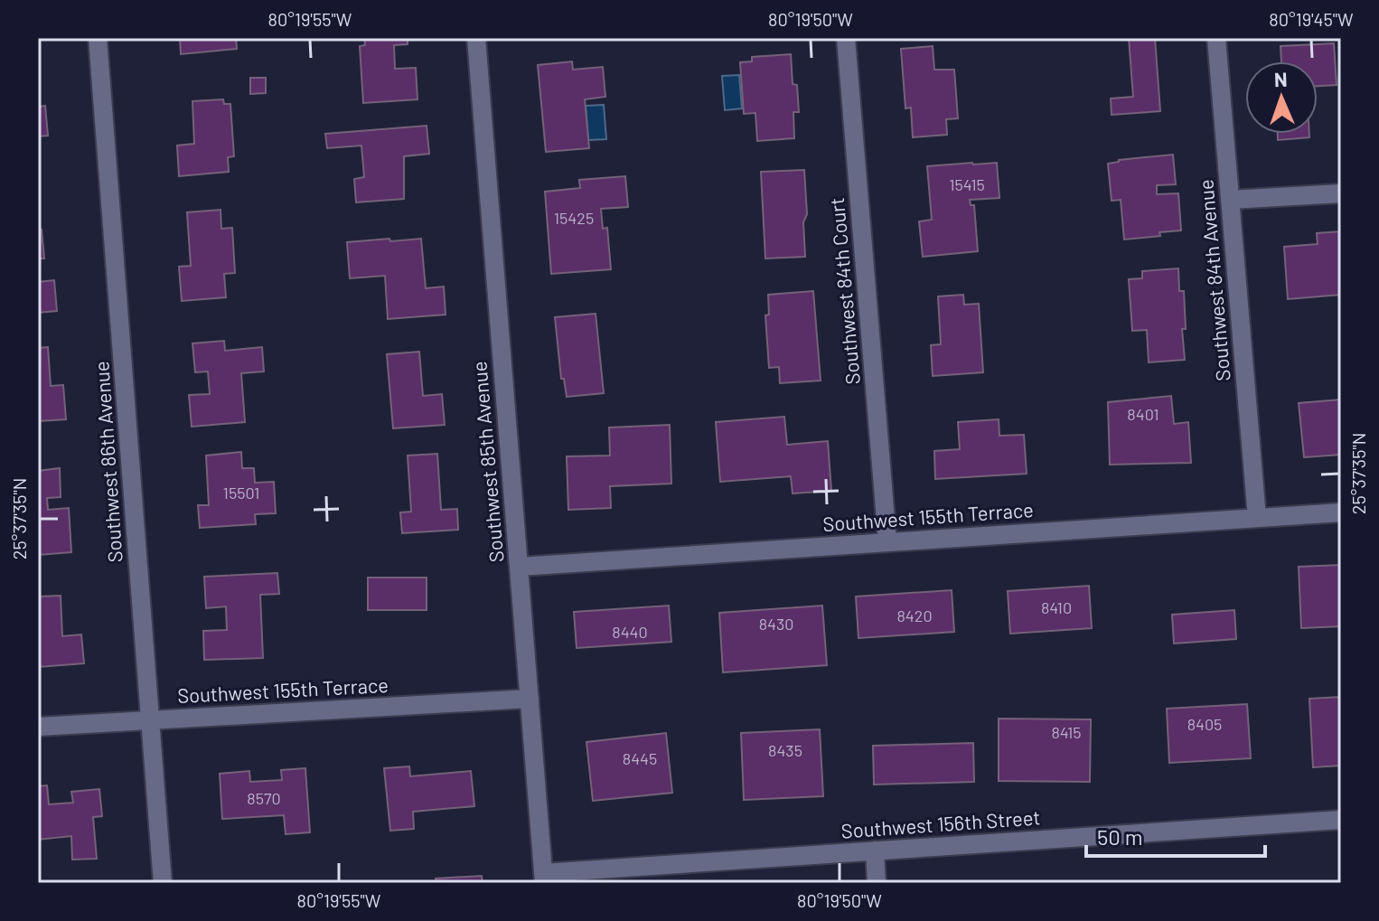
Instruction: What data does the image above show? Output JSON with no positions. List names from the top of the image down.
{
  "streets": {
    "street": [
      "Southwest 84th Avenue",
      "Southwest 84th Court",
      "Southwest 86th Avenue",
      "Southwest 85th Avenue",
      "Southwest 155th Terrace",
      "Southwest 156th Street"
    ]
  },
  "crossings": [
    ["Southwest 84th Avenue", "Southwest 155th Terrace"],
    ["Southwest 84th Court", "Southwest 155th Terrace"],
    ["Southwest 86th Avenue", "Southwest 155th Terrace"],
    ["Southwest 85th Avenue", "Southwest 155th Terrace"],
    ["Southwest 85th Avenue", "Southwest 156th Street"]
  ],
  "house_numbers": [
    "15415",
    "15425",
    "8401",
    "15501",
    "8410",
    "8420",
    "8430",
    "8440",
    "8405",
    "8415",
    "8435",
    "8445",
    "8570"
  ],
  "scale_bar": "50 m",
  "north": "top",
  "coordinates": [
    "80°19'55\"W",
    "80°19'50\"W",
    "80°19'45\"W",
    "25°37'35\"N"
  ]
}
